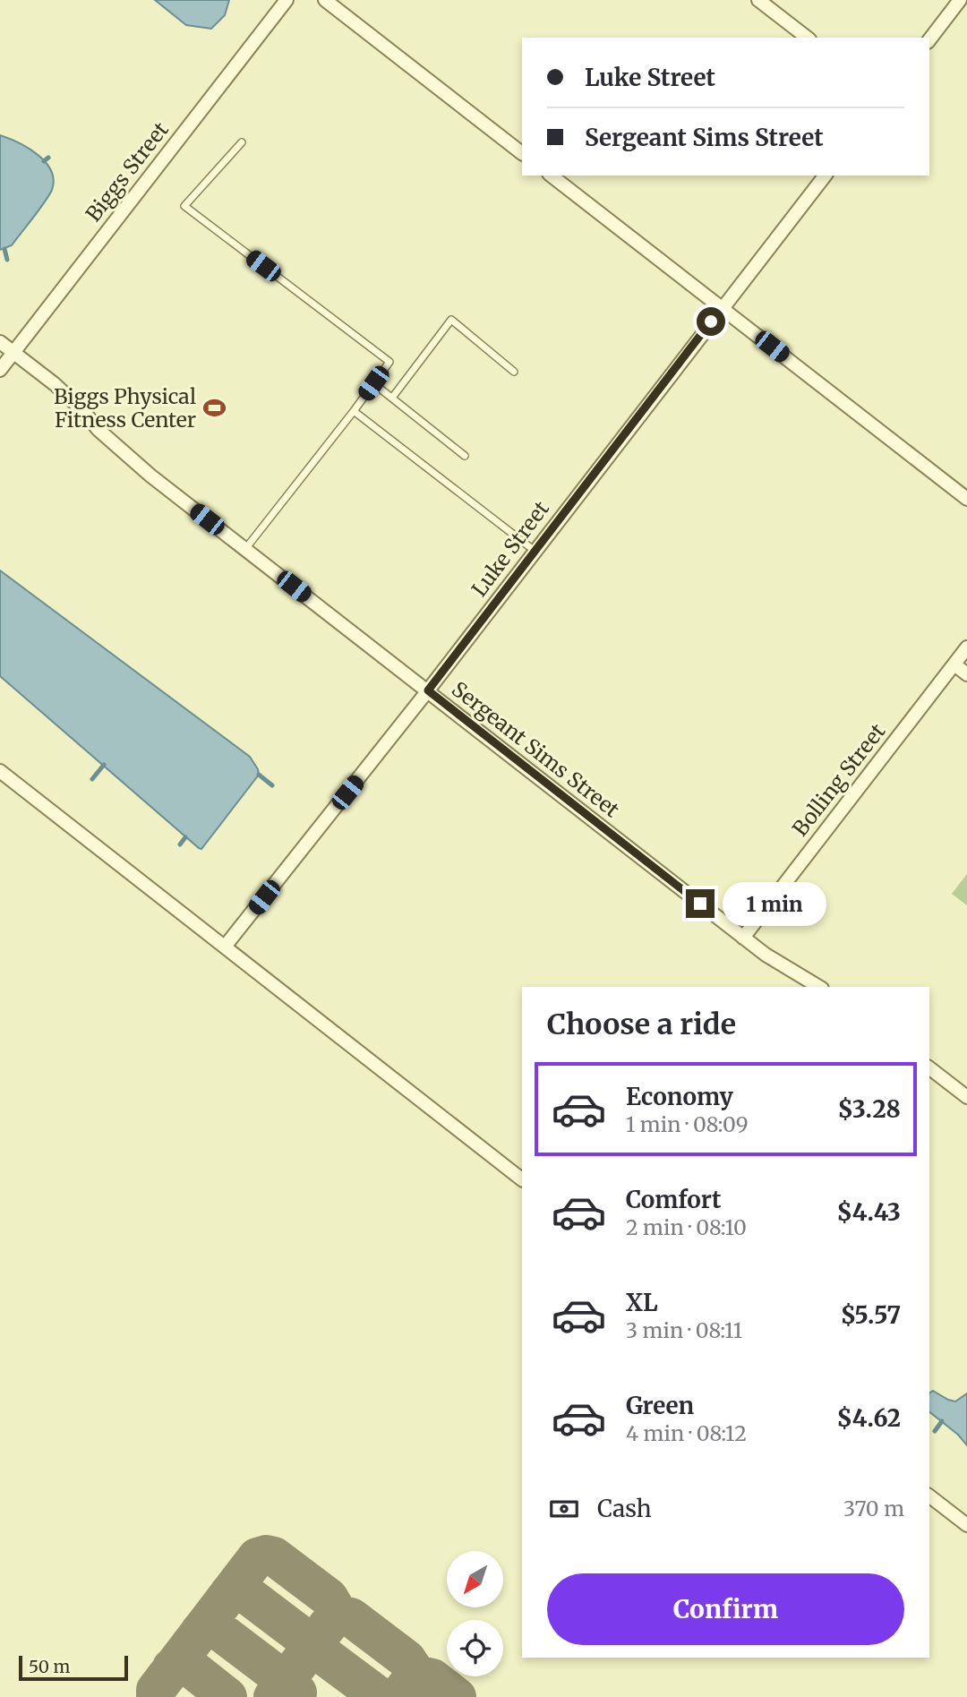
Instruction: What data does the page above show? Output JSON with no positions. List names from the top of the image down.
{
  "streets": {
    "street": [
      "Biggs Street",
      "Luke Street",
      "Sergeant Sims Street",
      "Bolling Street"
    ]
  },
  "crossings": [
    ["Biggs Street", "Sergeant Sims Street"],
    ["Luke Street", "Sergeant Sims Street"],
    ["Sergeant Sims Street", "Bolling Street"]
  ],
  "places": {
    "sports": ["Biggs Physical Fitness Center"]
  },
  "scale_bar": "50 m",
  "north": "bottom left",
  "page": {
    "banner": ["Luke Street", "Sergeant Sims Street"],
    "bubble": "1 min",
    "heading": "Choose a ride",
    "list": [
      {
        "name": "Economy",
        "note": "1 min · 08:09",
        "value": "$3.28"
      },
      {
        "name": "Comfort",
        "note": "2 min · 08:10",
        "value": "$4.43"
      },
      {
        "name": "XL",
        "note": "3 min · 08:11",
        "value": "$5.57"
      },
      {
        "name": "Green",
        "note": "4 min · 08:12",
        "value": "$4.62"
      }
    ],
    "pay": ["Cash", "370 m"],
    "buttons": "Confirm",
    "scale": "50 m"
  }
}
